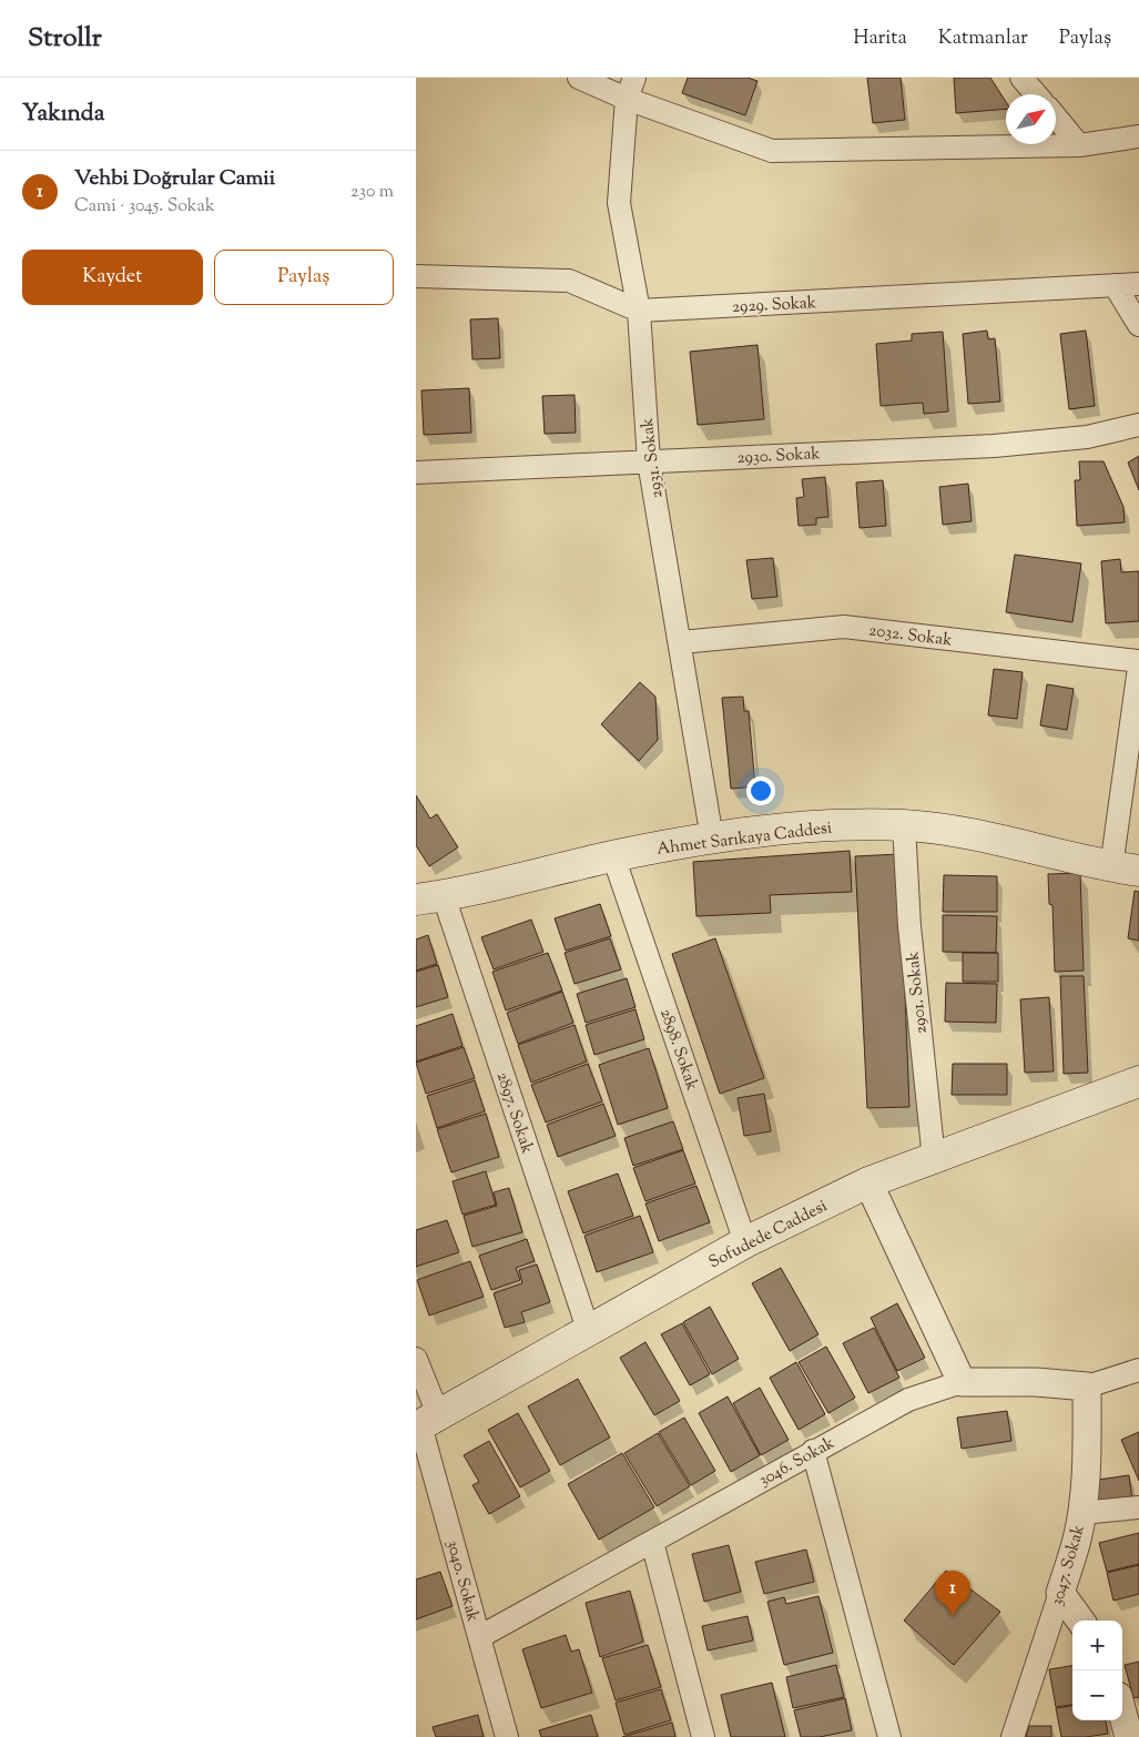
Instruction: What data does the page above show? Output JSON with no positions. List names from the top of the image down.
{
  "streets": {
    "main road": ["Ahmet Sarıkaya Caddesi", "Sofudede Caddesi"],
    "street": [
      "2929. Sokak",
      "2930. Sokak",
      "2931. Sokak",
      "2032. Sokak",
      "2901. Sokak",
      "2898. Sokak",
      "2897. Sokak",
      "3046. Sokak",
      "3047. Sokak",
      "3040. Sokak"
    ]
  },
  "crossings": [
    ["2929. Sokak", "2931. Sokak"],
    ["2930. Sokak", "2931. Sokak"],
    ["2931. Sokak", "2032. Sokak"],
    ["2931. Sokak", "Ahmet Sarıkaya Caddesi"],
    ["Ahmet Sarıkaya Caddesi", "2901. Sokak"],
    ["Ahmet Sarıkaya Caddesi", "2898. Sokak"],
    ["Ahmet Sarıkaya Caddesi", "2897. Sokak"],
    ["2901. Sokak", "Sofudede Caddesi"],
    ["2898. Sokak", "Sofudede Caddesi"],
    ["2897. Sokak", "Sofudede Caddesi"],
    ["Sofudede Caddesi", "3040. Sokak"],
    ["3046. Sokak", "3047. Sokak"],
    ["3046. Sokak", "3040. Sokak"]
  ],
  "north": "top right",
  "page": {
    "header": "Strollr",
    "nav": ["Harita", "Katmanlar", "Paylaş"],
    "heading": "Yakında",
    "list": [
      {
        "mark": "1",
        "name": "Vehbi Doğrular Camii",
        "note": "Cami · 3045. Sokak",
        "value": "230 m"
      }
    ],
    "buttons": ["Kaydet", "Paylaş"],
    "pins": "1",
    "map_buttons": ["+", "−"]
  }
}
